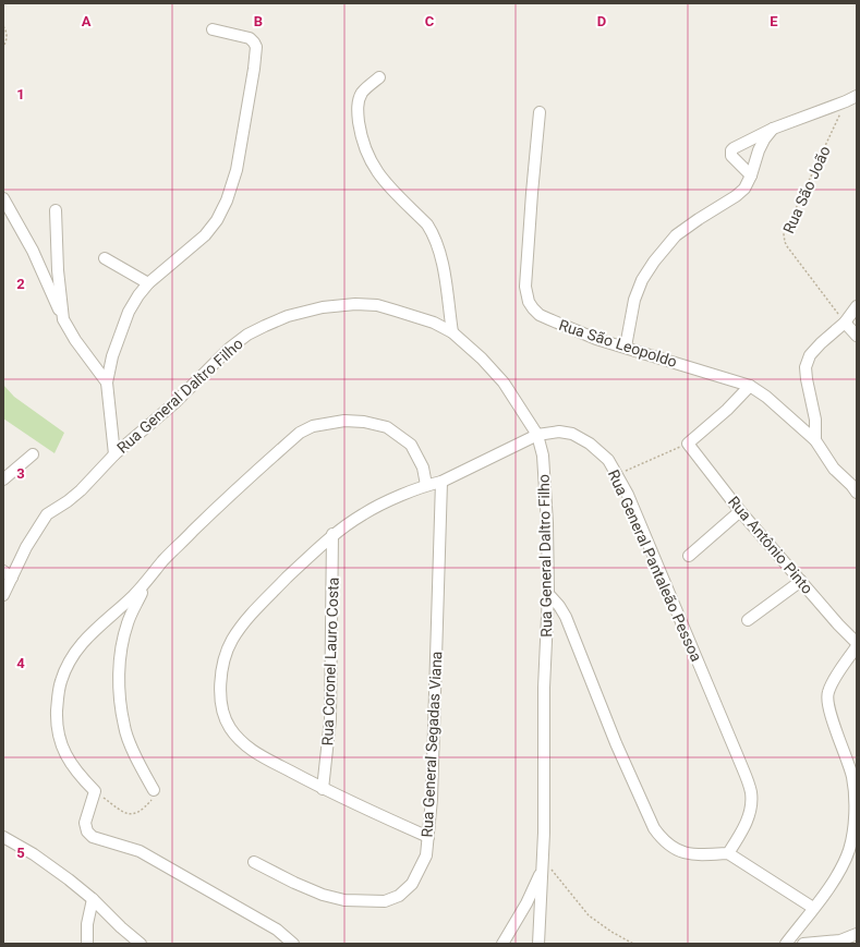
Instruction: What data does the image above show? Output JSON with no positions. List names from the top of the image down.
{
  "streets": {
    "street": [
      "Rua São Leopoldo",
      "Rua General Daltro Filho",
      "Rua Antônio Pinto",
      "Rua General Pantaleão Pessoa",
      "Rua Coronel Lauro Costa",
      "Rua General Segadas Viana"
    ],
    "path": ["Rua São João"]
  },
  "crossings": [
    ["Rua General Daltro Filho", "Rua General Pantaleão Pessoa"],
    ["Rua General Pantaleão Pessoa", "Rua Coronel Lauro Costa"],
    ["Rua General Pantaleão Pessoa", "Rua General Segadas Viana"]
  ],
  "grid": {
    "columns": [
      "A",
      "B",
      "C",
      "D",
      "E"
    ],
    "rows": [
      "1",
      "2",
      "3",
      "4",
      "5"
    ]
  }
}
